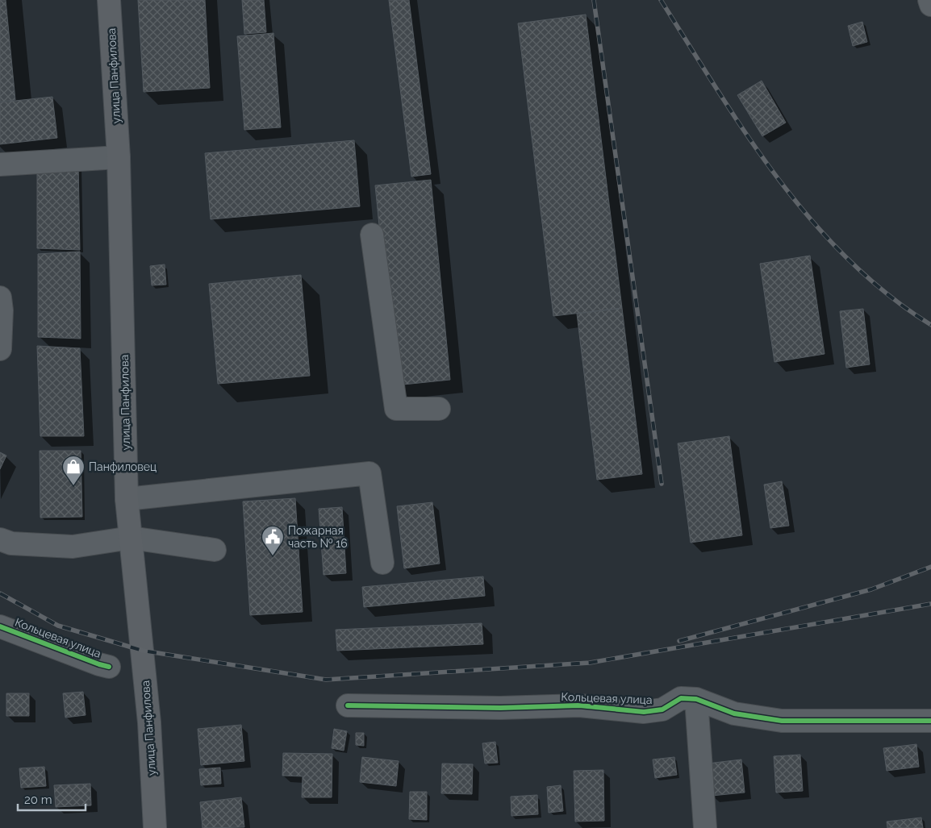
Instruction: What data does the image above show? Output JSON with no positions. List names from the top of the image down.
{
  "streets": {
    "main road": ["улица Панфилова"],
    "street": ["Кольцевая улица"]
  },
  "places": {
    "shop": ["Панфиловец"],
    "public building": ["Пожарная часть № 16"]
  },
  "scale_bar": "20 m"
}
